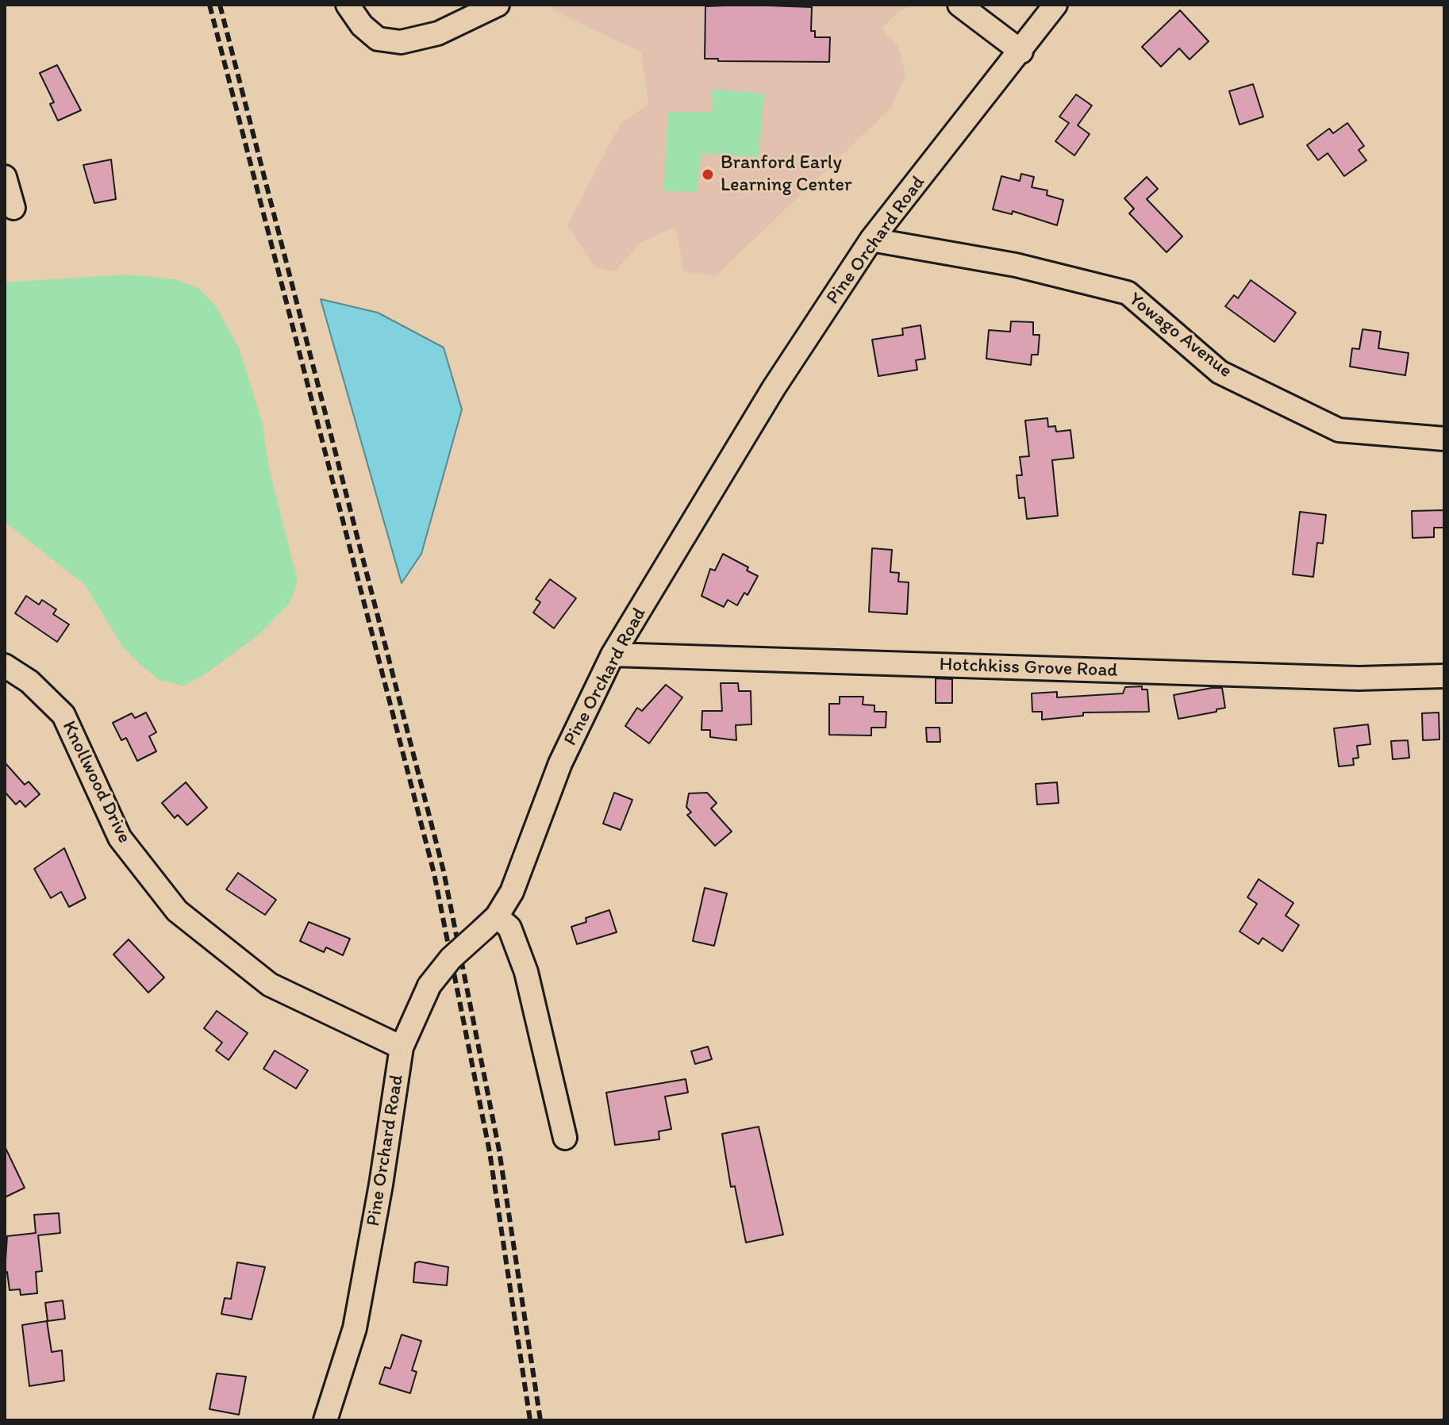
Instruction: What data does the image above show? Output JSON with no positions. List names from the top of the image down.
{
  "streets": {
    "street": [
      "Pine Orchard Road",
      "Yowago Avenue",
      "Hotchkiss Grove Road",
      "Knollwood Drive"
    ]
  },
  "crossings": [
    ["Pine Orchard Road", "Yowago Avenue"],
    ["Pine Orchard Road", "Hotchkiss Grove Road"],
    ["Pine Orchard Road", "Knollwood Drive"]
  ],
  "places": ["Branford Early Learning Center"]
}
